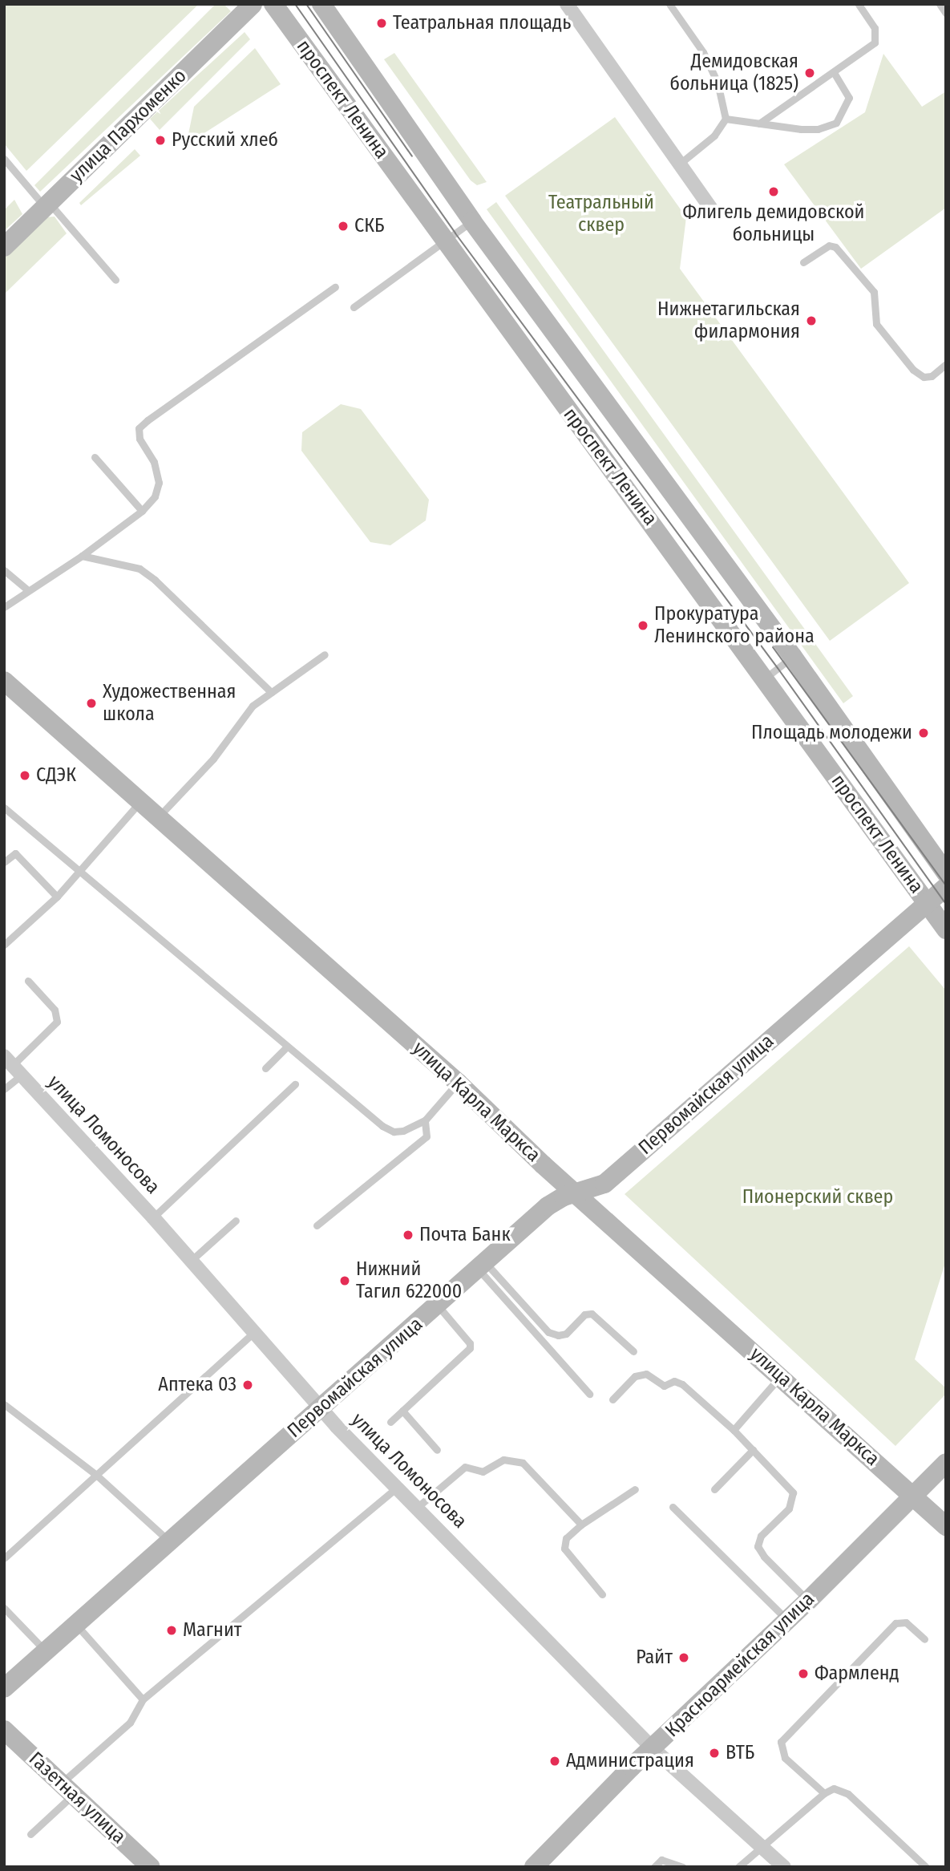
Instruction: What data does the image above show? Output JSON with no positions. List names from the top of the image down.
{
  "streets": {
    "street": [
      "проспект Ленина",
      "улица Пархоменко",
      "Первомайская улица",
      "улица Карла Маркса",
      "улица Ломоносова",
      "Красноармейская улица",
      "Газетная улица"
    ]
  },
  "crossings": [
    ["проспект Ленина", "Первомайская улица"],
    ["Первомайская улица", "улица Карла Маркса"],
    ["Первомайская улица", "улица Ломоносова"],
    ["улица Карла Маркса", "Красноармейская улица"],
    ["улица Ломоносова", "Красноармейская улица"]
  ],
  "parks": ["Театральный сквер", "Пионерский сквер"],
  "places": [
    "Театральная площадь",
    "Демидовская больница (1825)",
    "Русский хлеб",
    "Флигель демидовской больницы",
    "СКБ",
    "Нижнетагильская филармония",
    "Прокуратура Ленинского района",
    "Художественная школа",
    "Площадь молодежи",
    "СДЭК",
    "Почта Банк",
    "Нижний Тагил 622000",
    "Аптека 03",
    "Магнит",
    "Райт",
    "Фармленд",
    "ВТБ",
    "Администрация"
  ]
}
